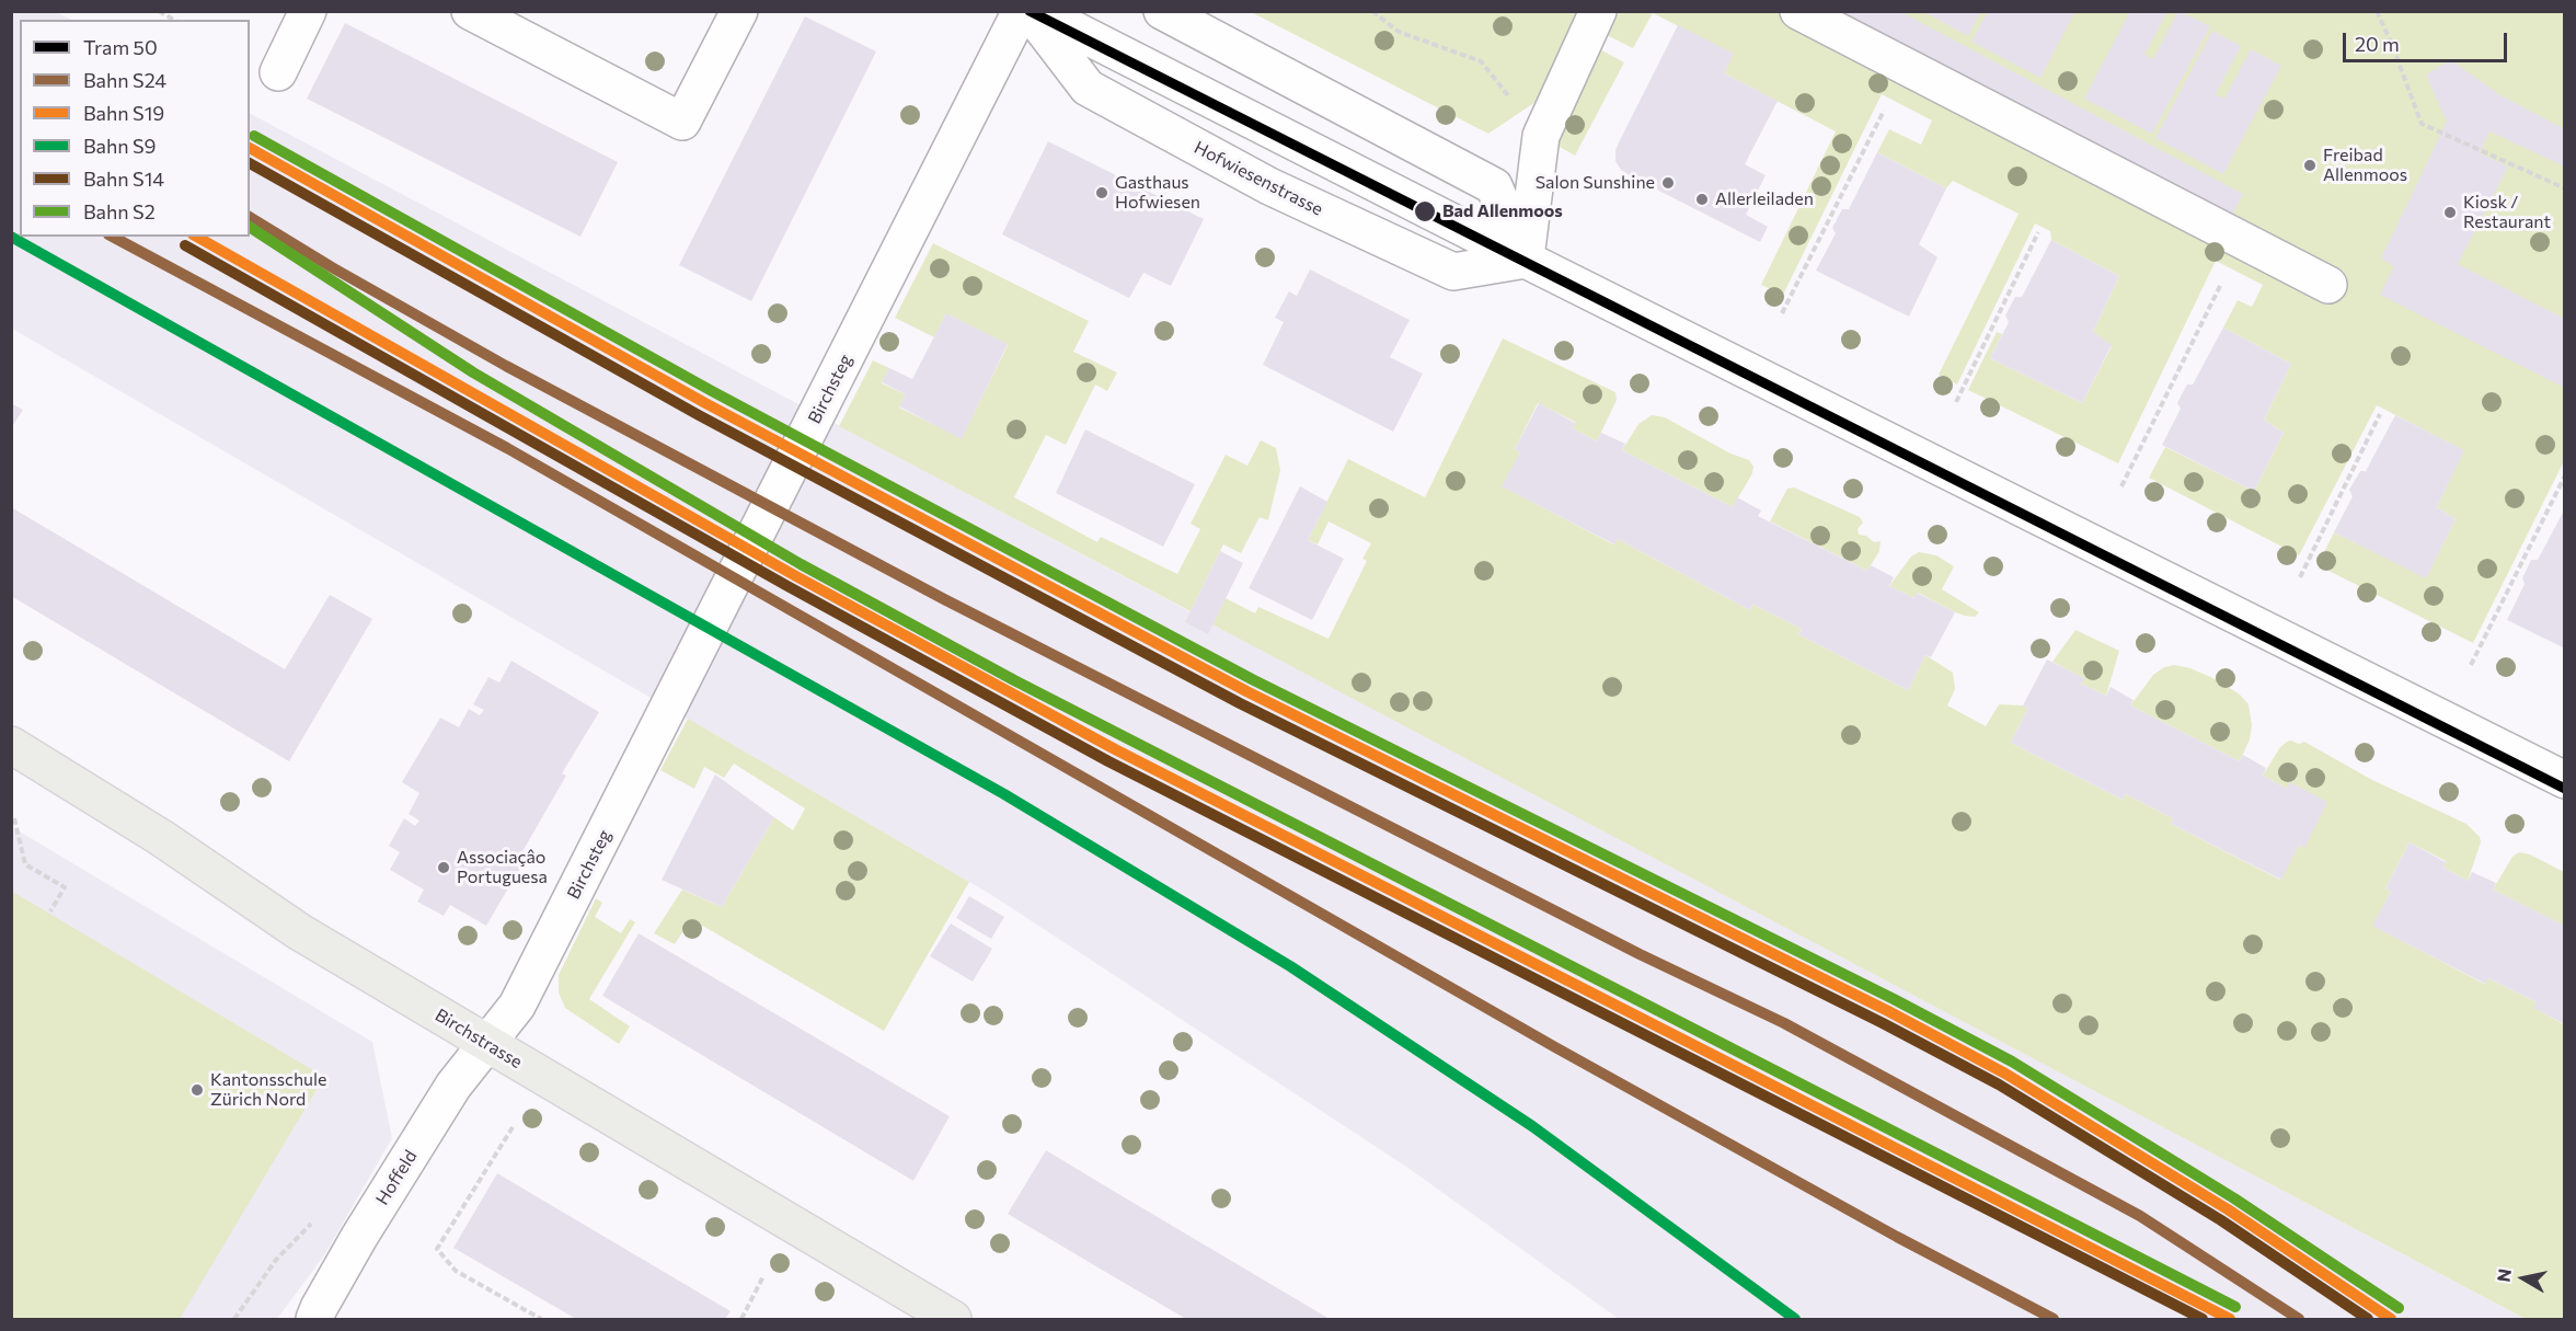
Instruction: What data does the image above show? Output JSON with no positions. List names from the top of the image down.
{
  "streets": {
    "main road": ["Birchstrasse"],
    "street": ["Hofwiesenstrasse", "Birchsteg", "Hoffeld"]
  },
  "crossings": [
    ["Birchsteg", "Birchstrasse"],
    ["Birchsteg", "Hoffeld"],
    ["Birchstrasse", "Hoffeld"]
  ],
  "places": [
    "Freibad Allenmoos",
    "Salon Sunshine",
    "Gasthaus Hofwiesen",
    "Allerleiladen",
    "Bad Allenmoos",
    "Kiosk / Restaurant",
    "Associaçâo Portuguesa",
    "Kantonsschule Zürich Nord"
  ],
  "lines": [
    "tram line 50",
    "rail line S2",
    "rail line S19",
    "rail line S14",
    "rail line S24",
    "rail line S9"
  ],
  "legend": [
    "Tram 50",
    "Bahn S24",
    "Bahn S19",
    "Bahn S9",
    "Bahn S14",
    "Bahn S2"
  ],
  "scale_bar": "20 m",
  "north": "left"
}
